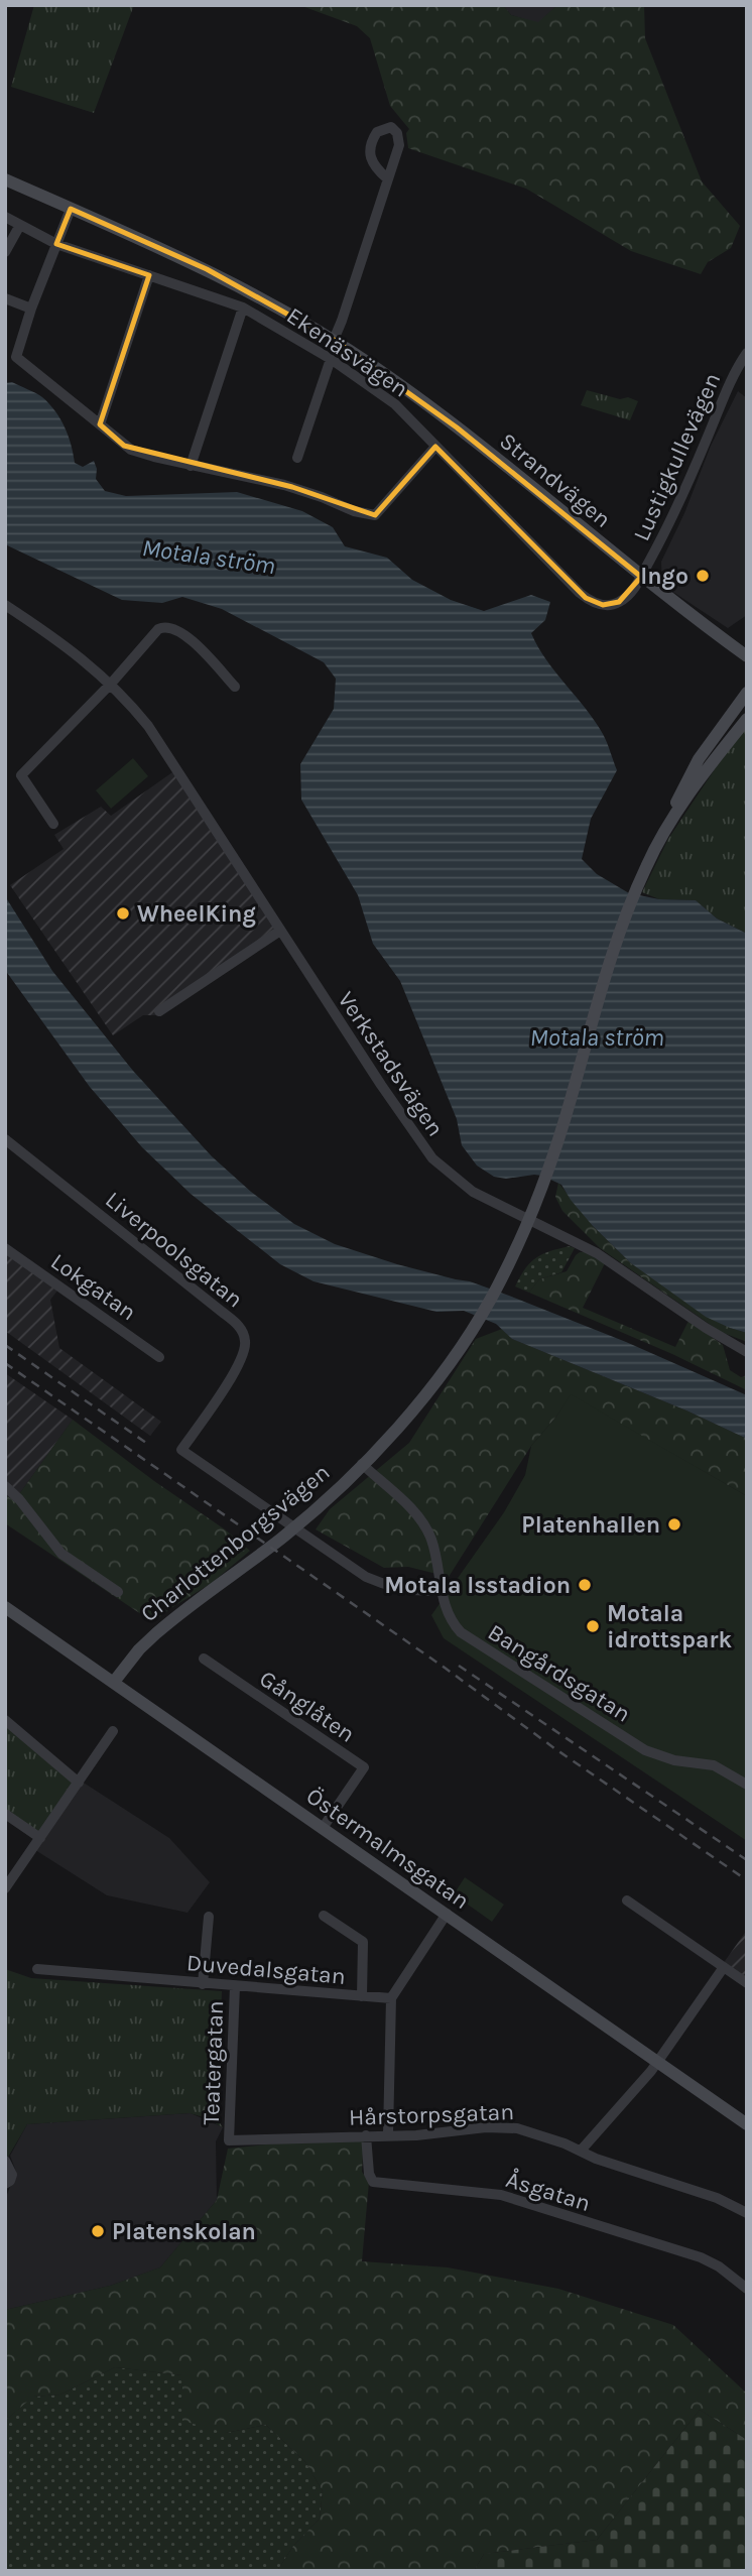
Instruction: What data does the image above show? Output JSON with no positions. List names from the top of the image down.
{
  "streets": {
    "street": [
      "Ekenäsvägen",
      "Lustigkullevägen",
      "Strandvägen",
      "Verkstadsvägen",
      "Liverpoolsgatan",
      "Lokgatan",
      "Charlottenborgsvägen",
      "Bangårdsgatan",
      "Gånglåten",
      "Östermalmsgatan",
      "Duvedalsgatan",
      "Teatergatan",
      "Hårstorpsgatan",
      "Åsgatan"
    ]
  },
  "crossings": [
    ["Ekenäsvägen", "Lustigkullevägen"],
    ["Ekenäsvägen", "Strandvägen"],
    ["Lustigkullevägen", "Strandvägen"],
    ["Verkstadsvägen", "Charlottenborgsvägen"],
    ["Liverpoolsgatan", "Bangårdsgatan"],
    ["Charlottenborgsvägen", "Bangårdsgatan"],
    ["Charlottenborgsvägen", "Östermalmsgatan"],
    ["Gånglåten", "Östermalmsgatan"],
    ["Duvedalsgatan", "Teatergatan"],
    ["Teatergatan", "Hårstorpsgatan"],
    ["Hårstorpsgatan", "Åsgatan"]
  ],
  "water": ["Motala ström"],
  "places": [
    "Ingo",
    "WheelKing",
    "Platenhallen",
    "Motala Isstadion",
    "Motala idrottspark",
    "Platenskolan"
  ]
}
